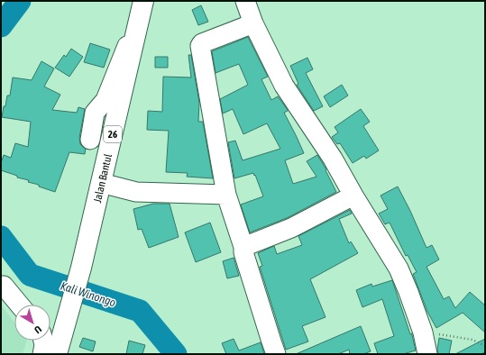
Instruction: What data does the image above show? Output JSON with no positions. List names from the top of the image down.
{
  "streets": {
    "main road": ["26", "Jalan Bantul"]
  },
  "water": ["Kali Winongo"],
  "north": "bottom right"
}
